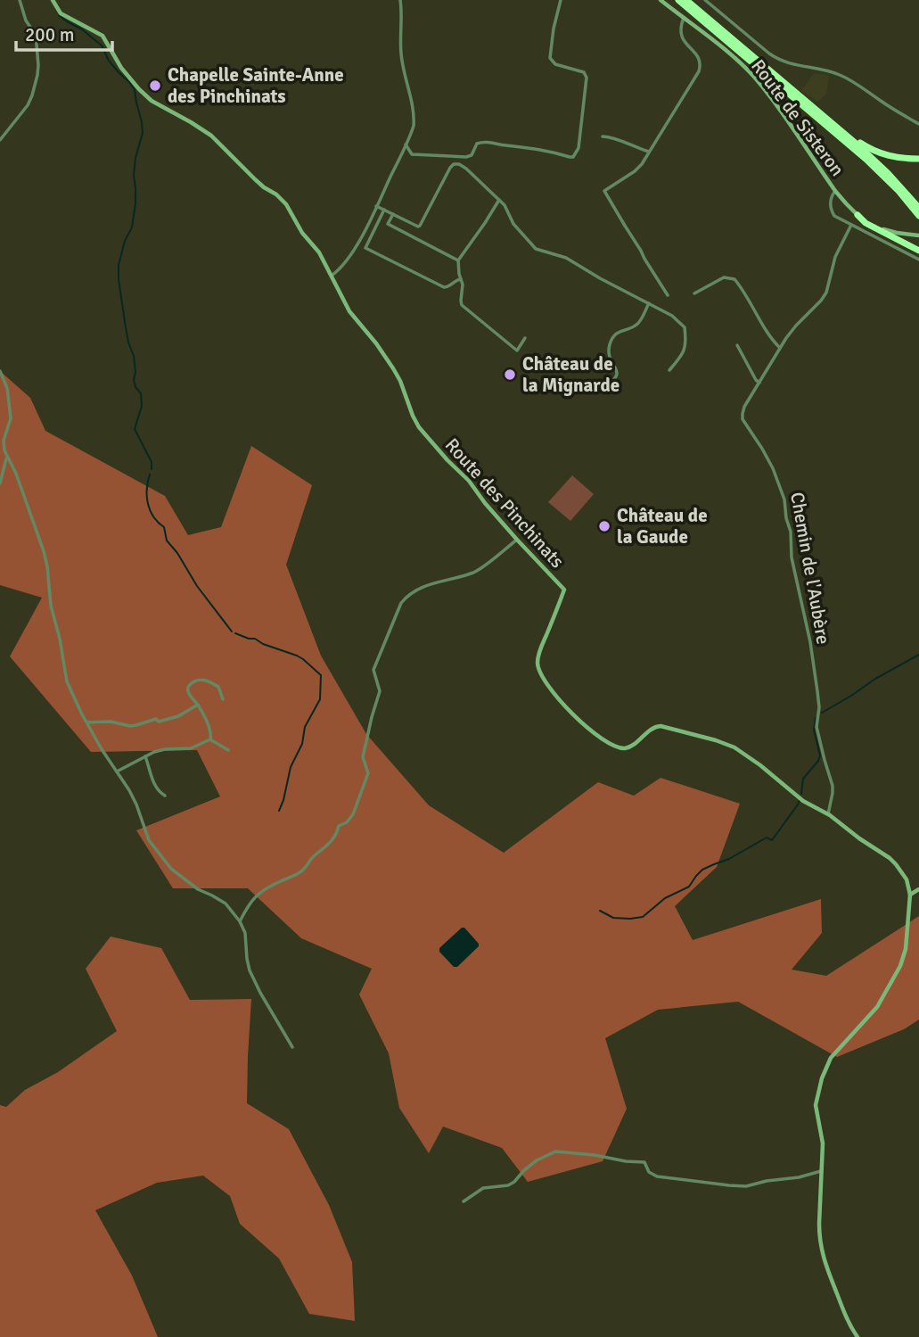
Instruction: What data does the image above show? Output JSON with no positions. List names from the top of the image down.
{
  "streets": {
    "street": ["Route de Sisteron", "Route des Pinchinats", "Chemin de l'Aubère"]
  },
  "crossings": [
    ["Route des Pinchinats", "Chemin de l'Aubère"]
  ],
  "places": ["Chapelle Sainte-Anne des Pinchinats", "Château de la Mignarde", "Château de la Gaude"],
  "scale_bar": "200 m"
}
